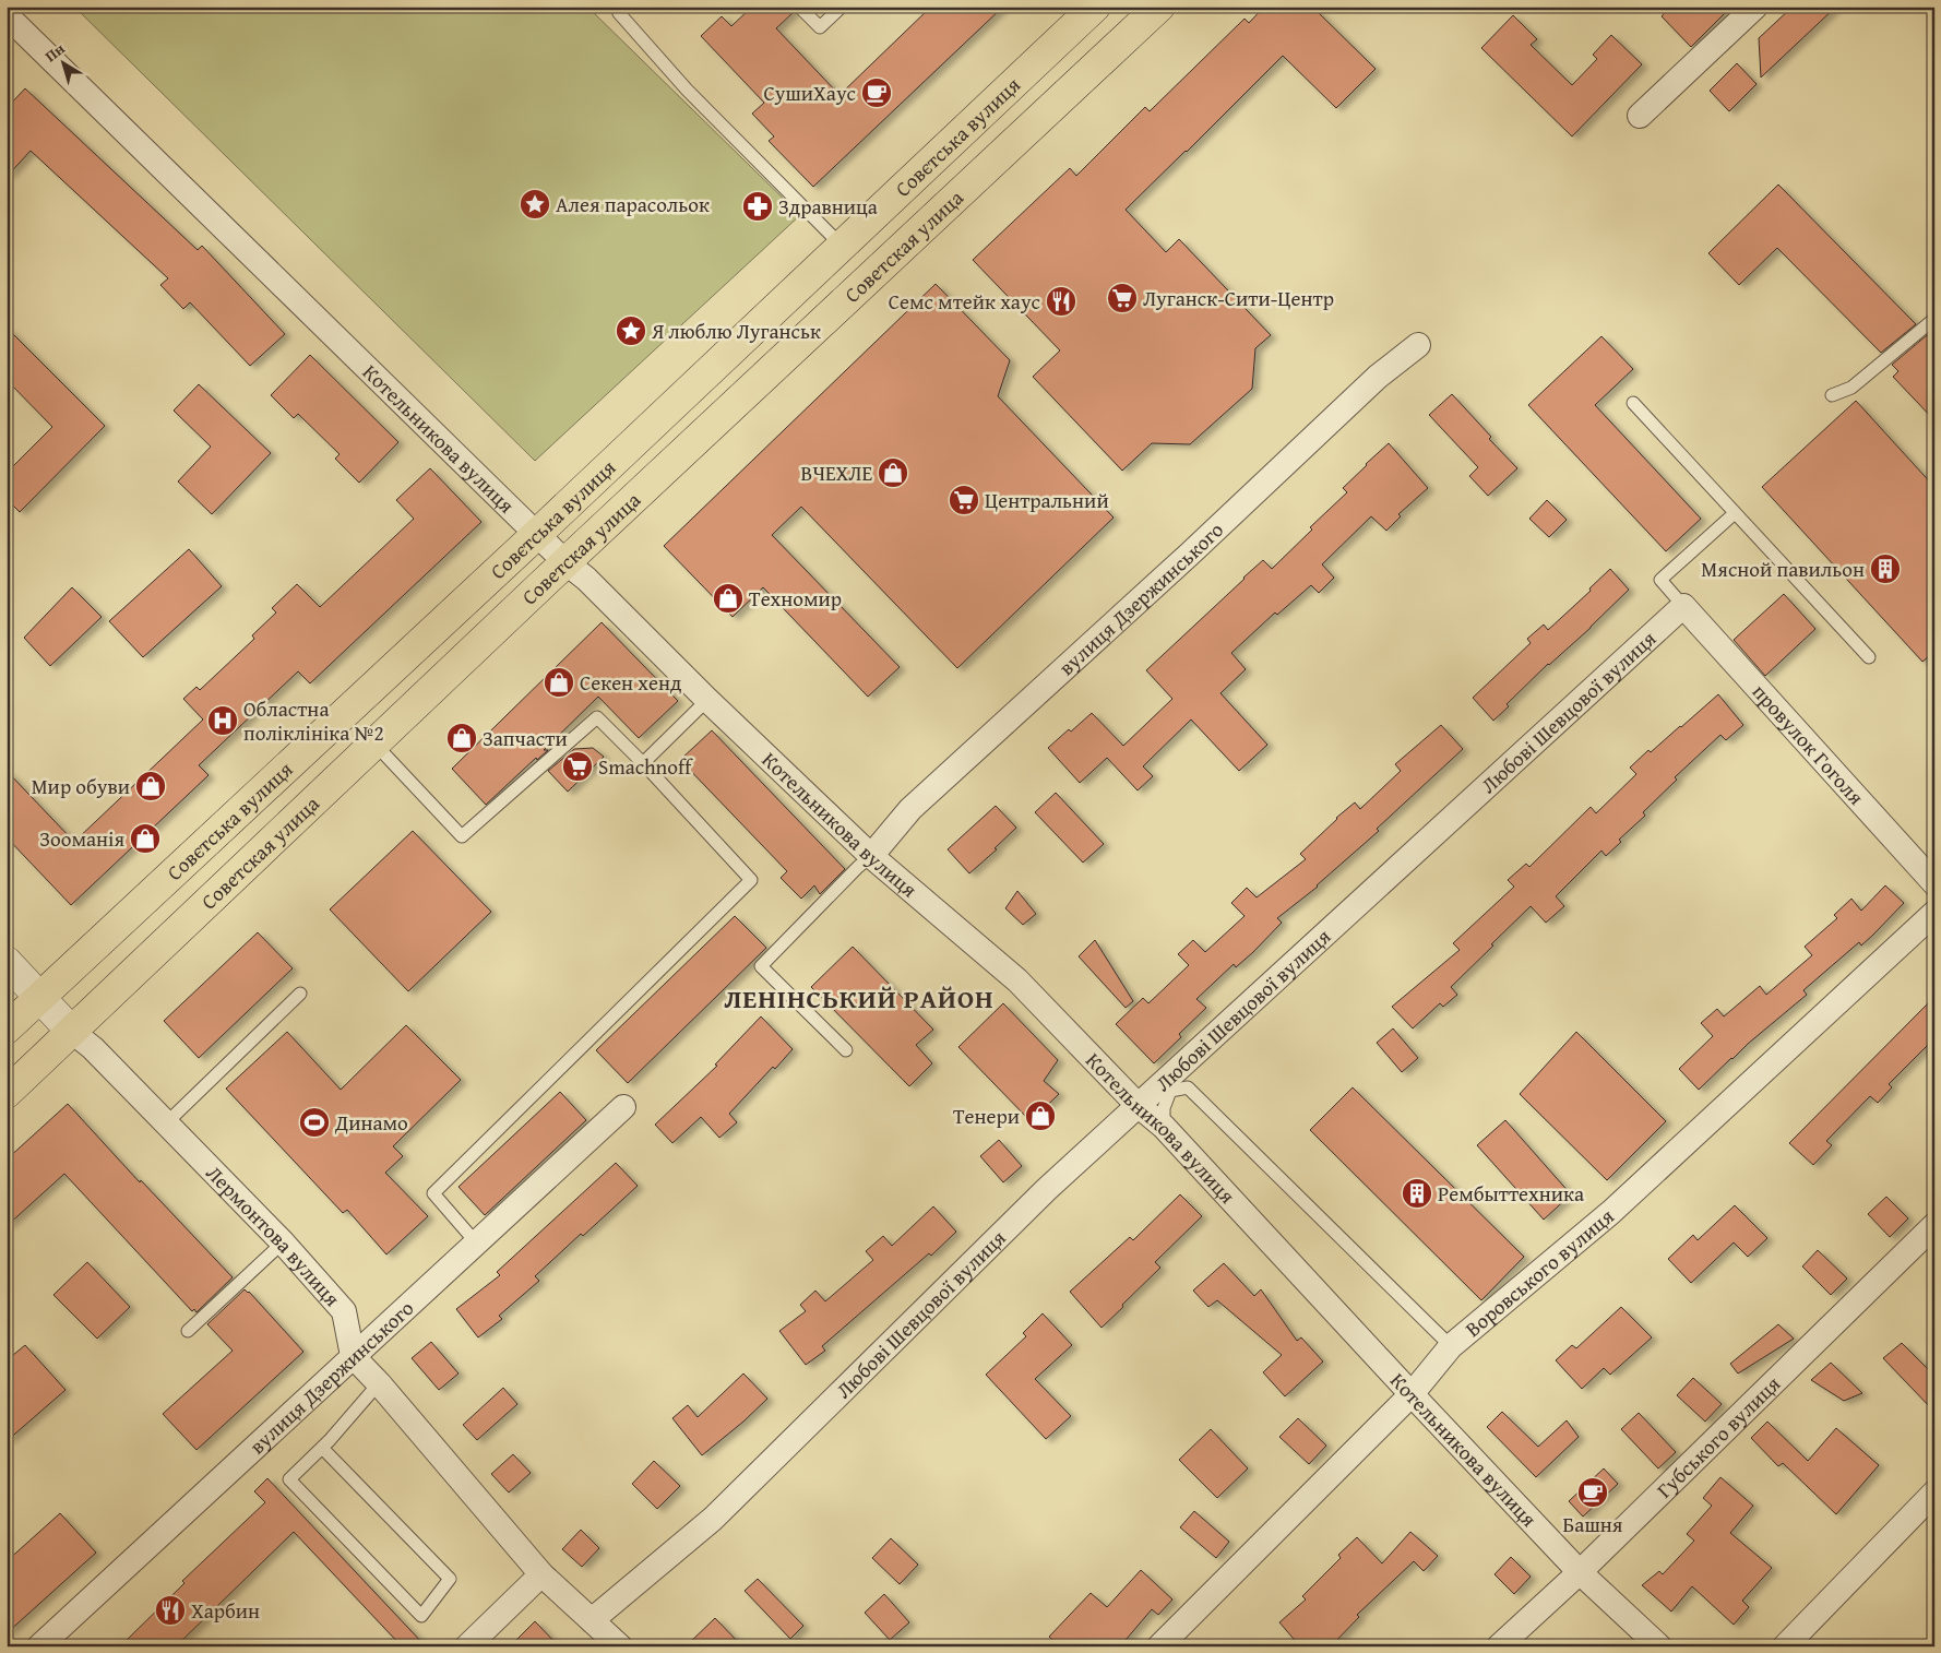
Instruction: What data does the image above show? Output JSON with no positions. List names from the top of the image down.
{
  "streets": {
    "main road": ["Совєтська вулиця", "Советская улица"],
    "street": [
      "Котельникова вулиця",
      "вулиця Дзержинського",
      "Любові Шевцової вулиця",
      "провулок Гоголя",
      "Лермонтова вулиця",
      "Воровського вулиця",
      "Губського вулиця"
    ]
  },
  "crossings": [
    ["Совєтська вулиця", "Котельникова вулиця"],
    ["Совєтська вулиця", "Лермонтова вулиця"],
    ["Советская улица", "Котельникова вулиця"],
    ["Советская улица", "Лермонтова вулиця"],
    ["Котельникова вулиця", "вулиця Дзержинського"],
    ["Котельникова вулиця", "Любові Шевцової вулиця"],
    ["Котельникова вулиця", "Воровського вулиця"],
    ["Котельникова вулиця", "Губського вулиця"],
    ["вулиця Дзержинського", "Лермонтова вулиця"],
    ["Любові Шевцової вулиця", "провулок Гоголя"]
  ],
  "districts": ["ЛЕНІНСЬКИЙ РАЙОН"],
  "places": {
    "cafe": ["СушиХаус", "Башня"],
    "place": ["Алея парасольок", "Я люблю Луганськ"],
    "pharmacy": ["Здравница"],
    "supermarket": ["Луганск-Сити-Центр", "Центральний", "Smachnoff"],
    "restaurant": ["Семс мтейк хаус", "Харбин"],
    "shop": [
      "ВЧЕХЛЕ",
      "Техномир",
      "Секен хенд",
      "Запчасти",
      "Мир обуви",
      "Зооманія",
      "Тенери"
    ],
    "building": ["Мясной павильон", "Рембыттехника"],
    "hospital": ["Областна поліклініка №2"],
    "sports": ["Динамо"]
  },
  "north": "top left"
}
